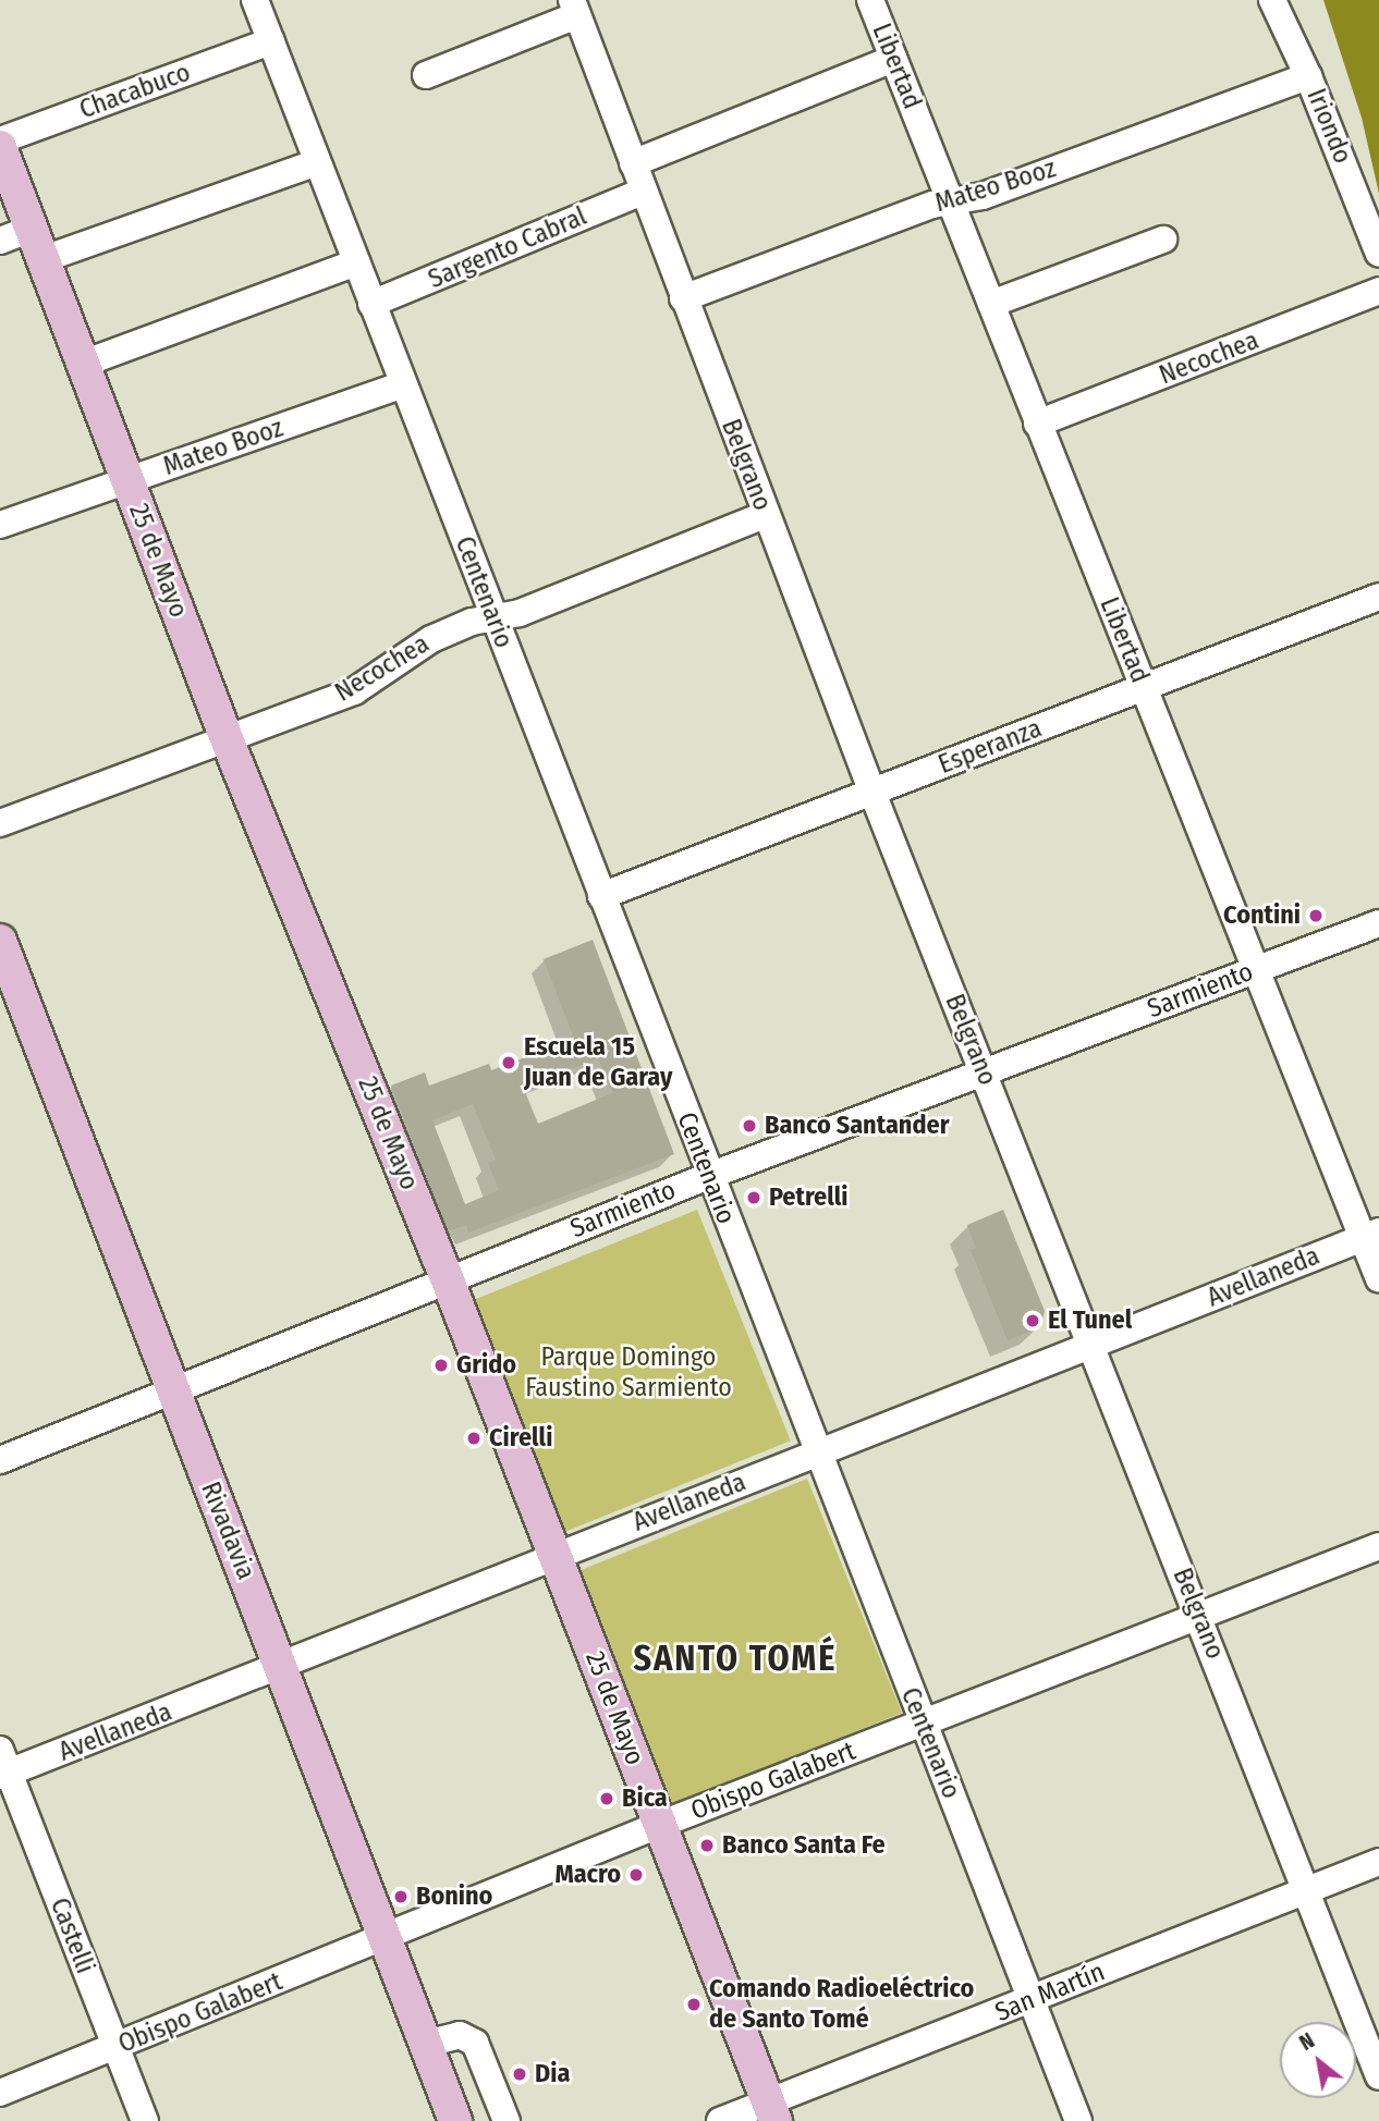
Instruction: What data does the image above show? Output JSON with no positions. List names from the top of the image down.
{
  "streets": {
    "main road": ["25 de Mayo", "Rivadavia"],
    "street": [
      "Libertad",
      "Chacabuco",
      "Iriondo",
      "Mateo Booz",
      "Sargento Cabral",
      "Necochea",
      "Belgrano",
      "Centenario",
      "Esperanza",
      "Sarmiento",
      "Avellaneda",
      "Obispo Galabert",
      "Castelli",
      "San Martín"
    ]
  },
  "crossings": [
    ["Libertad", "Mateo Booz"],
    ["Libertad", "Necochea"],
    ["Libertad", "Esperanza"],
    ["Libertad", "Sarmiento"],
    ["Libertad", "Avellaneda"],
    ["Chacabuco", "Centenario"],
    ["Iriondo", "Mateo Booz"],
    ["Mateo Booz", "Belgrano"],
    ["Mateo Booz", "25 de Mayo"],
    ["Mateo Booz", "Centenario"],
    ["Sargento Cabral", "Belgrano"],
    ["Sargento Cabral", "Centenario"],
    ["Necochea", "Belgrano"],
    ["Necochea", "25 de Mayo"],
    ["Necochea", "Centenario"],
    ["Belgrano", "Esperanza"],
    ["Belgrano", "Sarmiento"],
    ["Belgrano", "Avellaneda"],
    ["Belgrano", "Obispo Galabert"],
    ["Belgrano", "San Martín"],
    ["25 de Mayo", "Sarmiento"],
    ["25 de Mayo", "Avellaneda"],
    ["25 de Mayo", "Obispo Galabert"],
    ["25 de Mayo", "San Martín"],
    ["Centenario", "Esperanza"],
    ["Centenario", "Sarmiento"],
    ["Centenario", "Avellaneda"],
    ["Centenario", "Obispo Galabert"],
    ["Centenario", "San Martín"],
    ["Sarmiento", "Rivadavia"],
    ["Avellaneda", "Rivadavia"],
    ["Avellaneda", "Castelli"],
    ["Rivadavia", "Obispo Galabert"],
    ["Obispo Galabert", "Castelli"]
  ],
  "districts": ["SANTO TOMÉ"],
  "parks": ["Parque Domingo Faustino Sarmiento"],
  "places": [
    "Contini",
    "Escuela 15 Juan de Garay",
    "Banco Santander",
    "Petrelli",
    "El Tunel",
    "Grido",
    "Cirelli",
    "Bica",
    "Banco Santa Fe",
    "Macro",
    "Bonino",
    "Comando Radioeléctrico de Santo Tomé",
    "Dia"
  ],
  "north": "top left"
}
